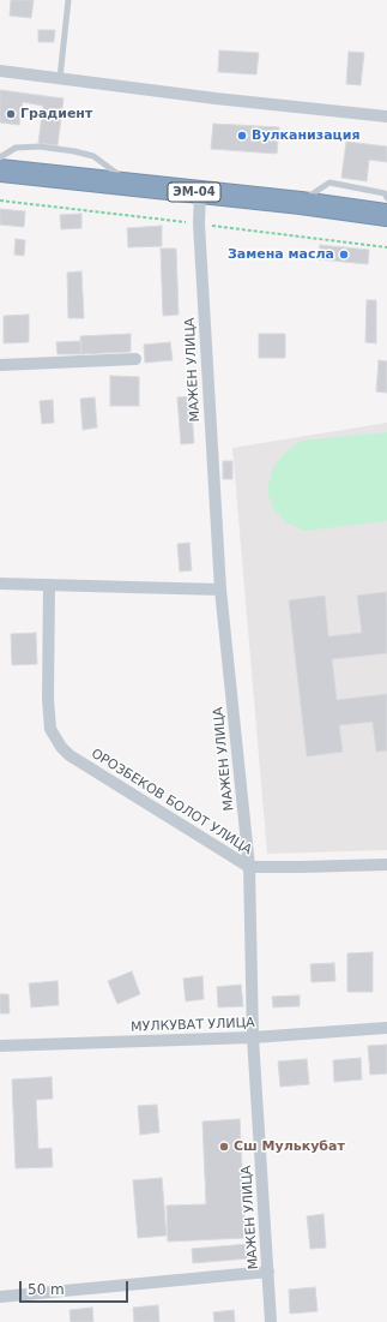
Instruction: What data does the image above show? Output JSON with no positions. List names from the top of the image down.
{
  "streets": {
    "highway": ["ЭМ-04"],
    "street": ["МАЖЕН УЛИЦА", "ОРОЗБЕКОВ БОЛОТ УЛИЦА", "МУЛКУВАТ УЛИЦА"]
  },
  "crossings": [
    ["ЭМ-04", "МАЖЕН УЛИЦА"],
    ["МАЖЕН УЛИЦА", "ОРОЗБЕКОВ БОЛОТ УЛИЦА"],
    ["МАЖЕН УЛИЦА", "МУЛКУВАТ УЛИЦА"]
  ],
  "places": [
    "Градиент",
    "Вулканизация",
    "Замена масла",
    "Сш Мулькубат"
  ],
  "scale_bar": "50 m"
}
